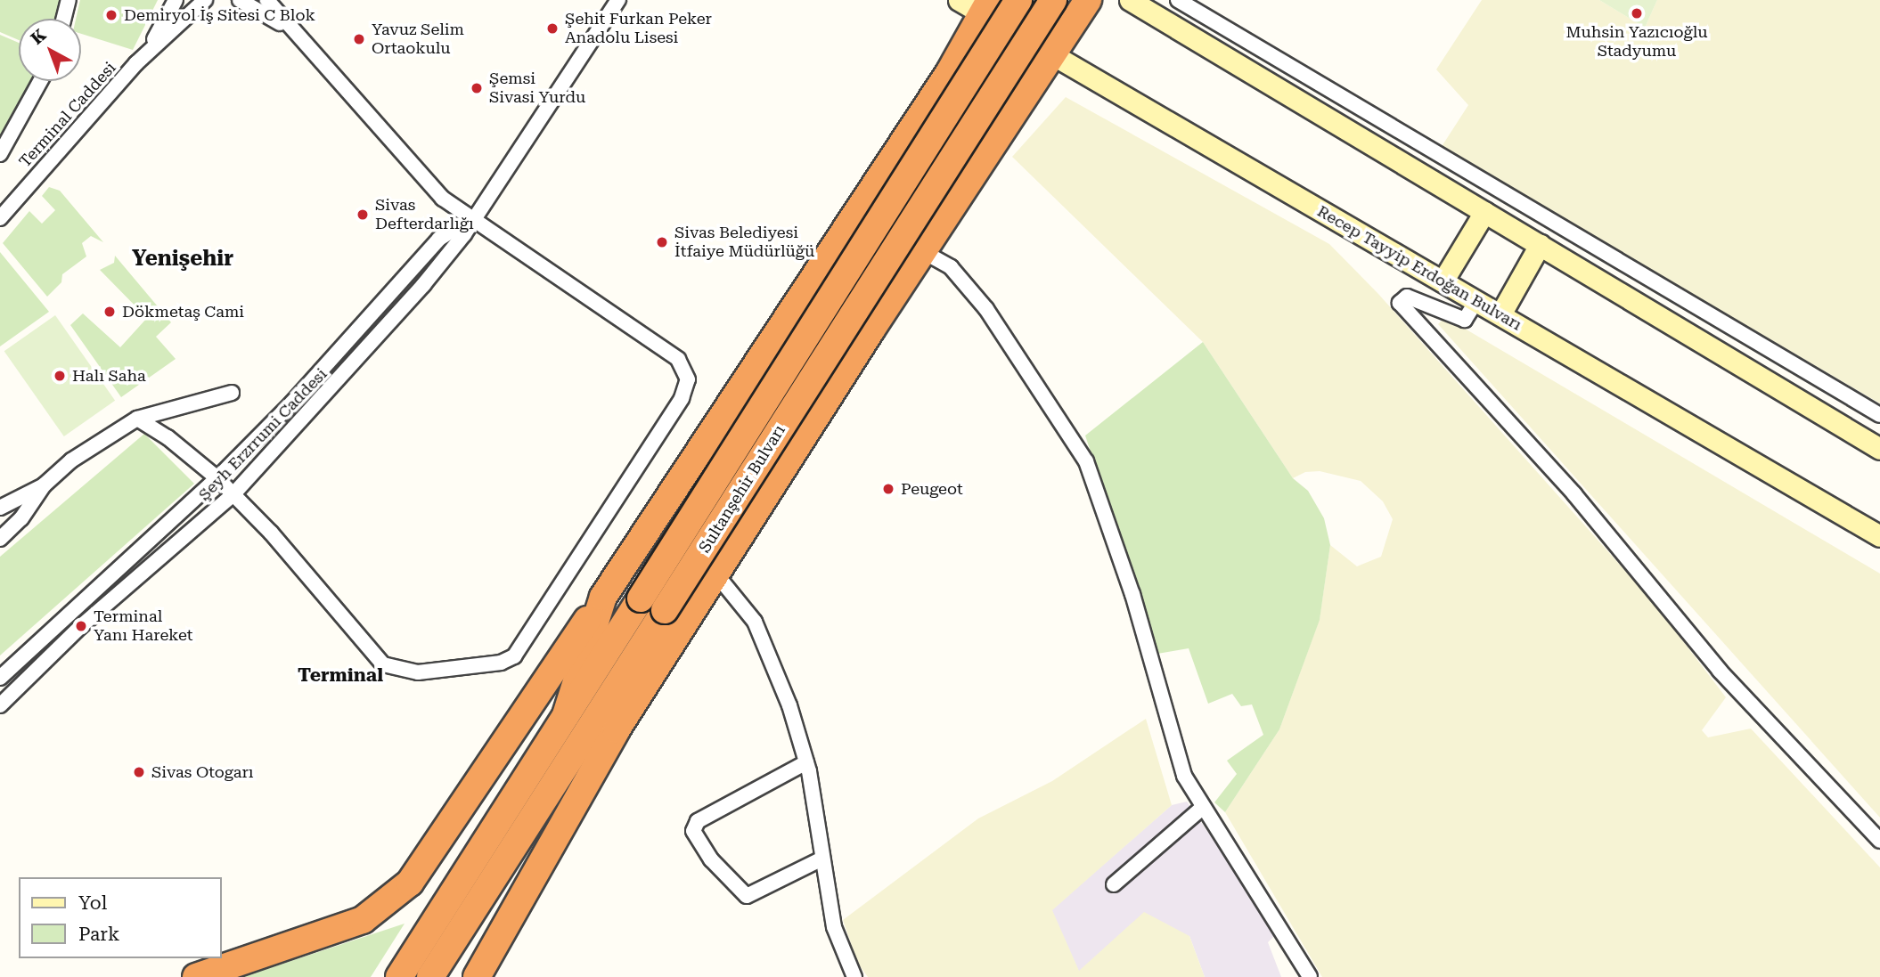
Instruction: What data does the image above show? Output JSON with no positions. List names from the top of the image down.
{
  "streets": {
    "highway": ["Sultanşehir Bulvarı"],
    "street": ["Terminal Caddesi", "Recep Tayyip Erdoğan Bulvarı", "Şeyh Erzrrumi Caddesi"]
  },
  "districts": ["Yenişehir", "Terminal"],
  "places": [
    "Muhsin Yazıcıoğlu Stadyumu",
    "Demiryol İş Sitesi C Blok",
    "Şehit Furkan Peker Anadolu Lisesi",
    "Yavuz Selim Ortaokulu",
    "Şemsi Sivasi Yurdu",
    "Sivas Defterdarlığı",
    "Sivas Belediyesi İtfaiye Müdürlüğü",
    "Dökmetaş Cami",
    "Halı Saha",
    "Peugeot",
    "Terminal Yanı Hareket",
    "Sivas Otogarı"
  ],
  "legend": ["Yol", "Park"],
  "north": "top left"
}
